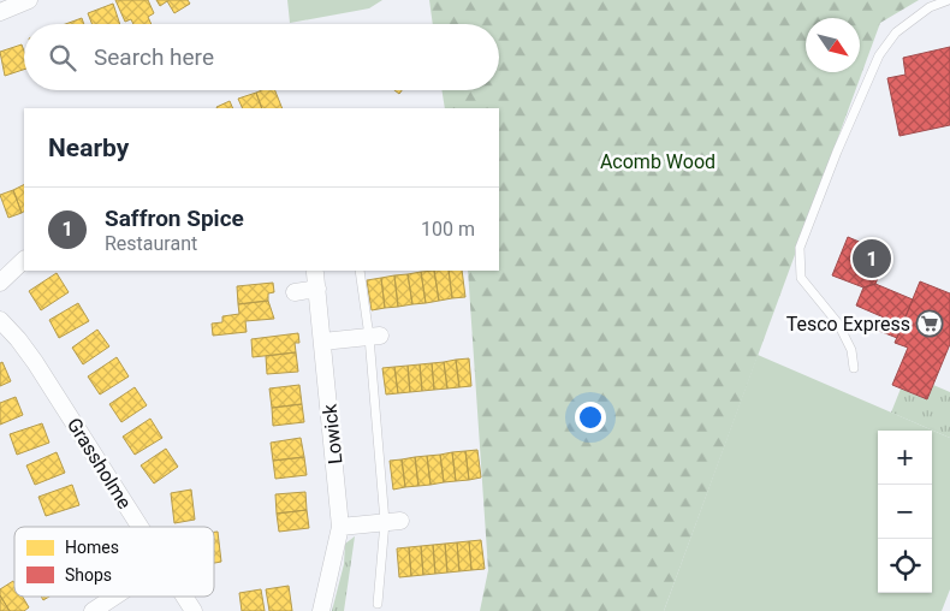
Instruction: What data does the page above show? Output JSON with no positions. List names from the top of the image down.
{
  "streets": {
    "street": ["Lowick", "Grassholme"]
  },
  "parks": ["Acomb Wood"],
  "places": {
    "supermarket": ["Tesco Express"]
  },
  "legend": ["Homes", "Shops"],
  "north": "bottom right",
  "page": {
    "search": "Search here",
    "heading": "Nearby",
    "list": [
      {
        "mark": "1",
        "name": "Saffron Spice",
        "note": "Restaurant",
        "value": "100 m"
      }
    ],
    "pins": "1",
    "map_buttons": ["+", "−"]
  }
}
